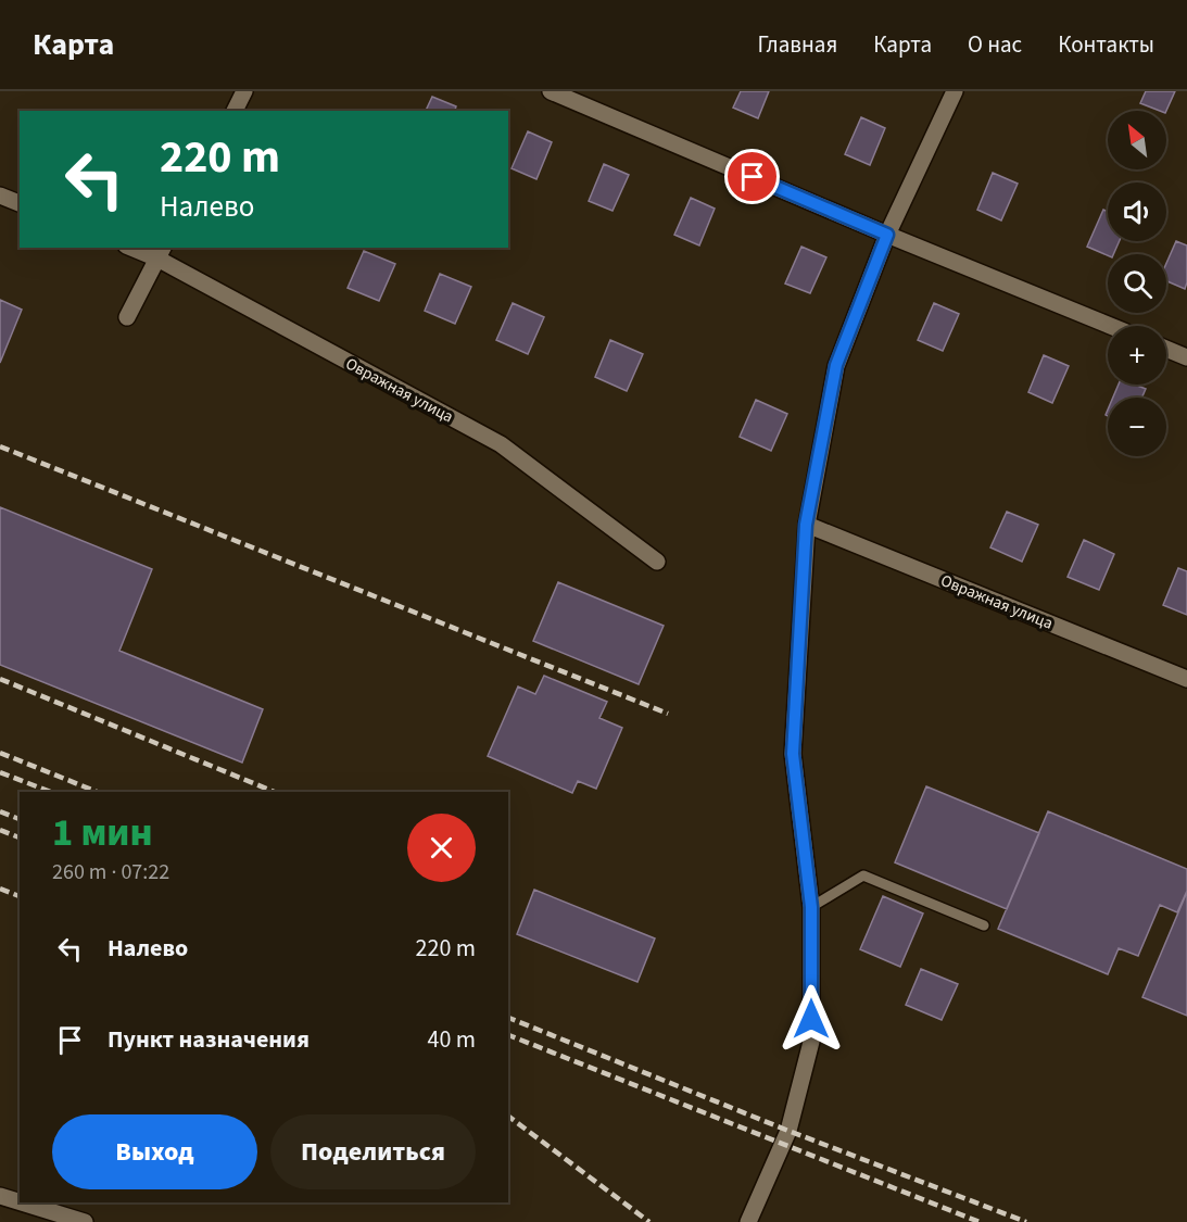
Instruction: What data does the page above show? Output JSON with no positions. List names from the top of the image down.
{
  "streets": {
    "street": ["Овражная улица"]
  },
  "north": "top left",
  "page": {
    "header": "Карта",
    "nav": [
      "Главная",
      "Карта",
      "О нас",
      "Контакты"
    ],
    "map_buttons": ["+", "−"],
    "turn": ["220 m", "Налево"],
    "heading": ["1 мин", "260 m · 07:22"],
    "list": [
      {
        "name": "Налево",
        "value": "220 m"
      },
      {
        "name": "Пункт назначения",
        "value": "40 m"
      }
    ],
    "buttons": ["Выход", "Поделиться"]
  }
}
